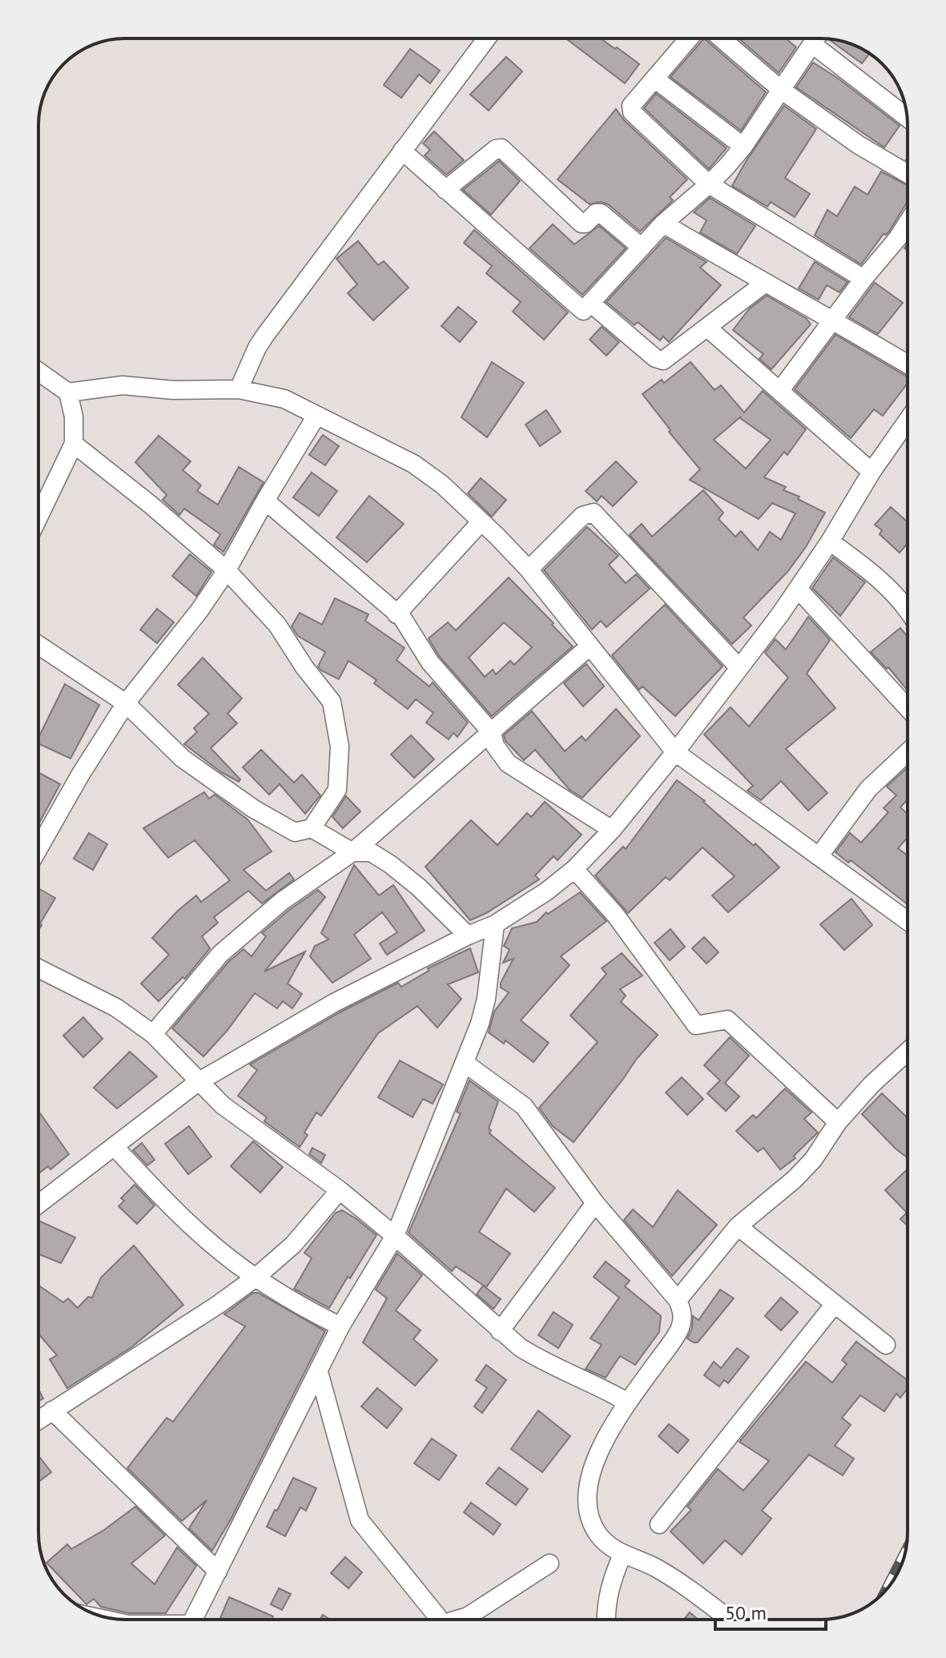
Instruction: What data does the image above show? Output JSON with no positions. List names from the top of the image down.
{
  "scale_bar": "50 m"
}
